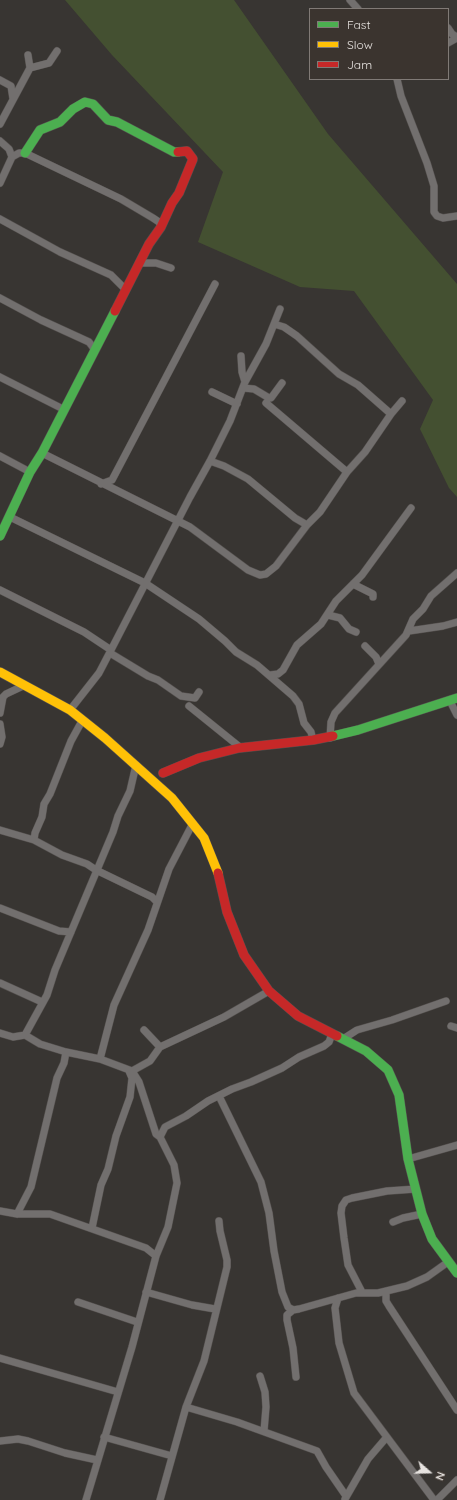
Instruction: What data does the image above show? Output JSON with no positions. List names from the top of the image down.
{
  "legend": ["Fast", "Slow", "Jam"],
  "north": "right"
}
